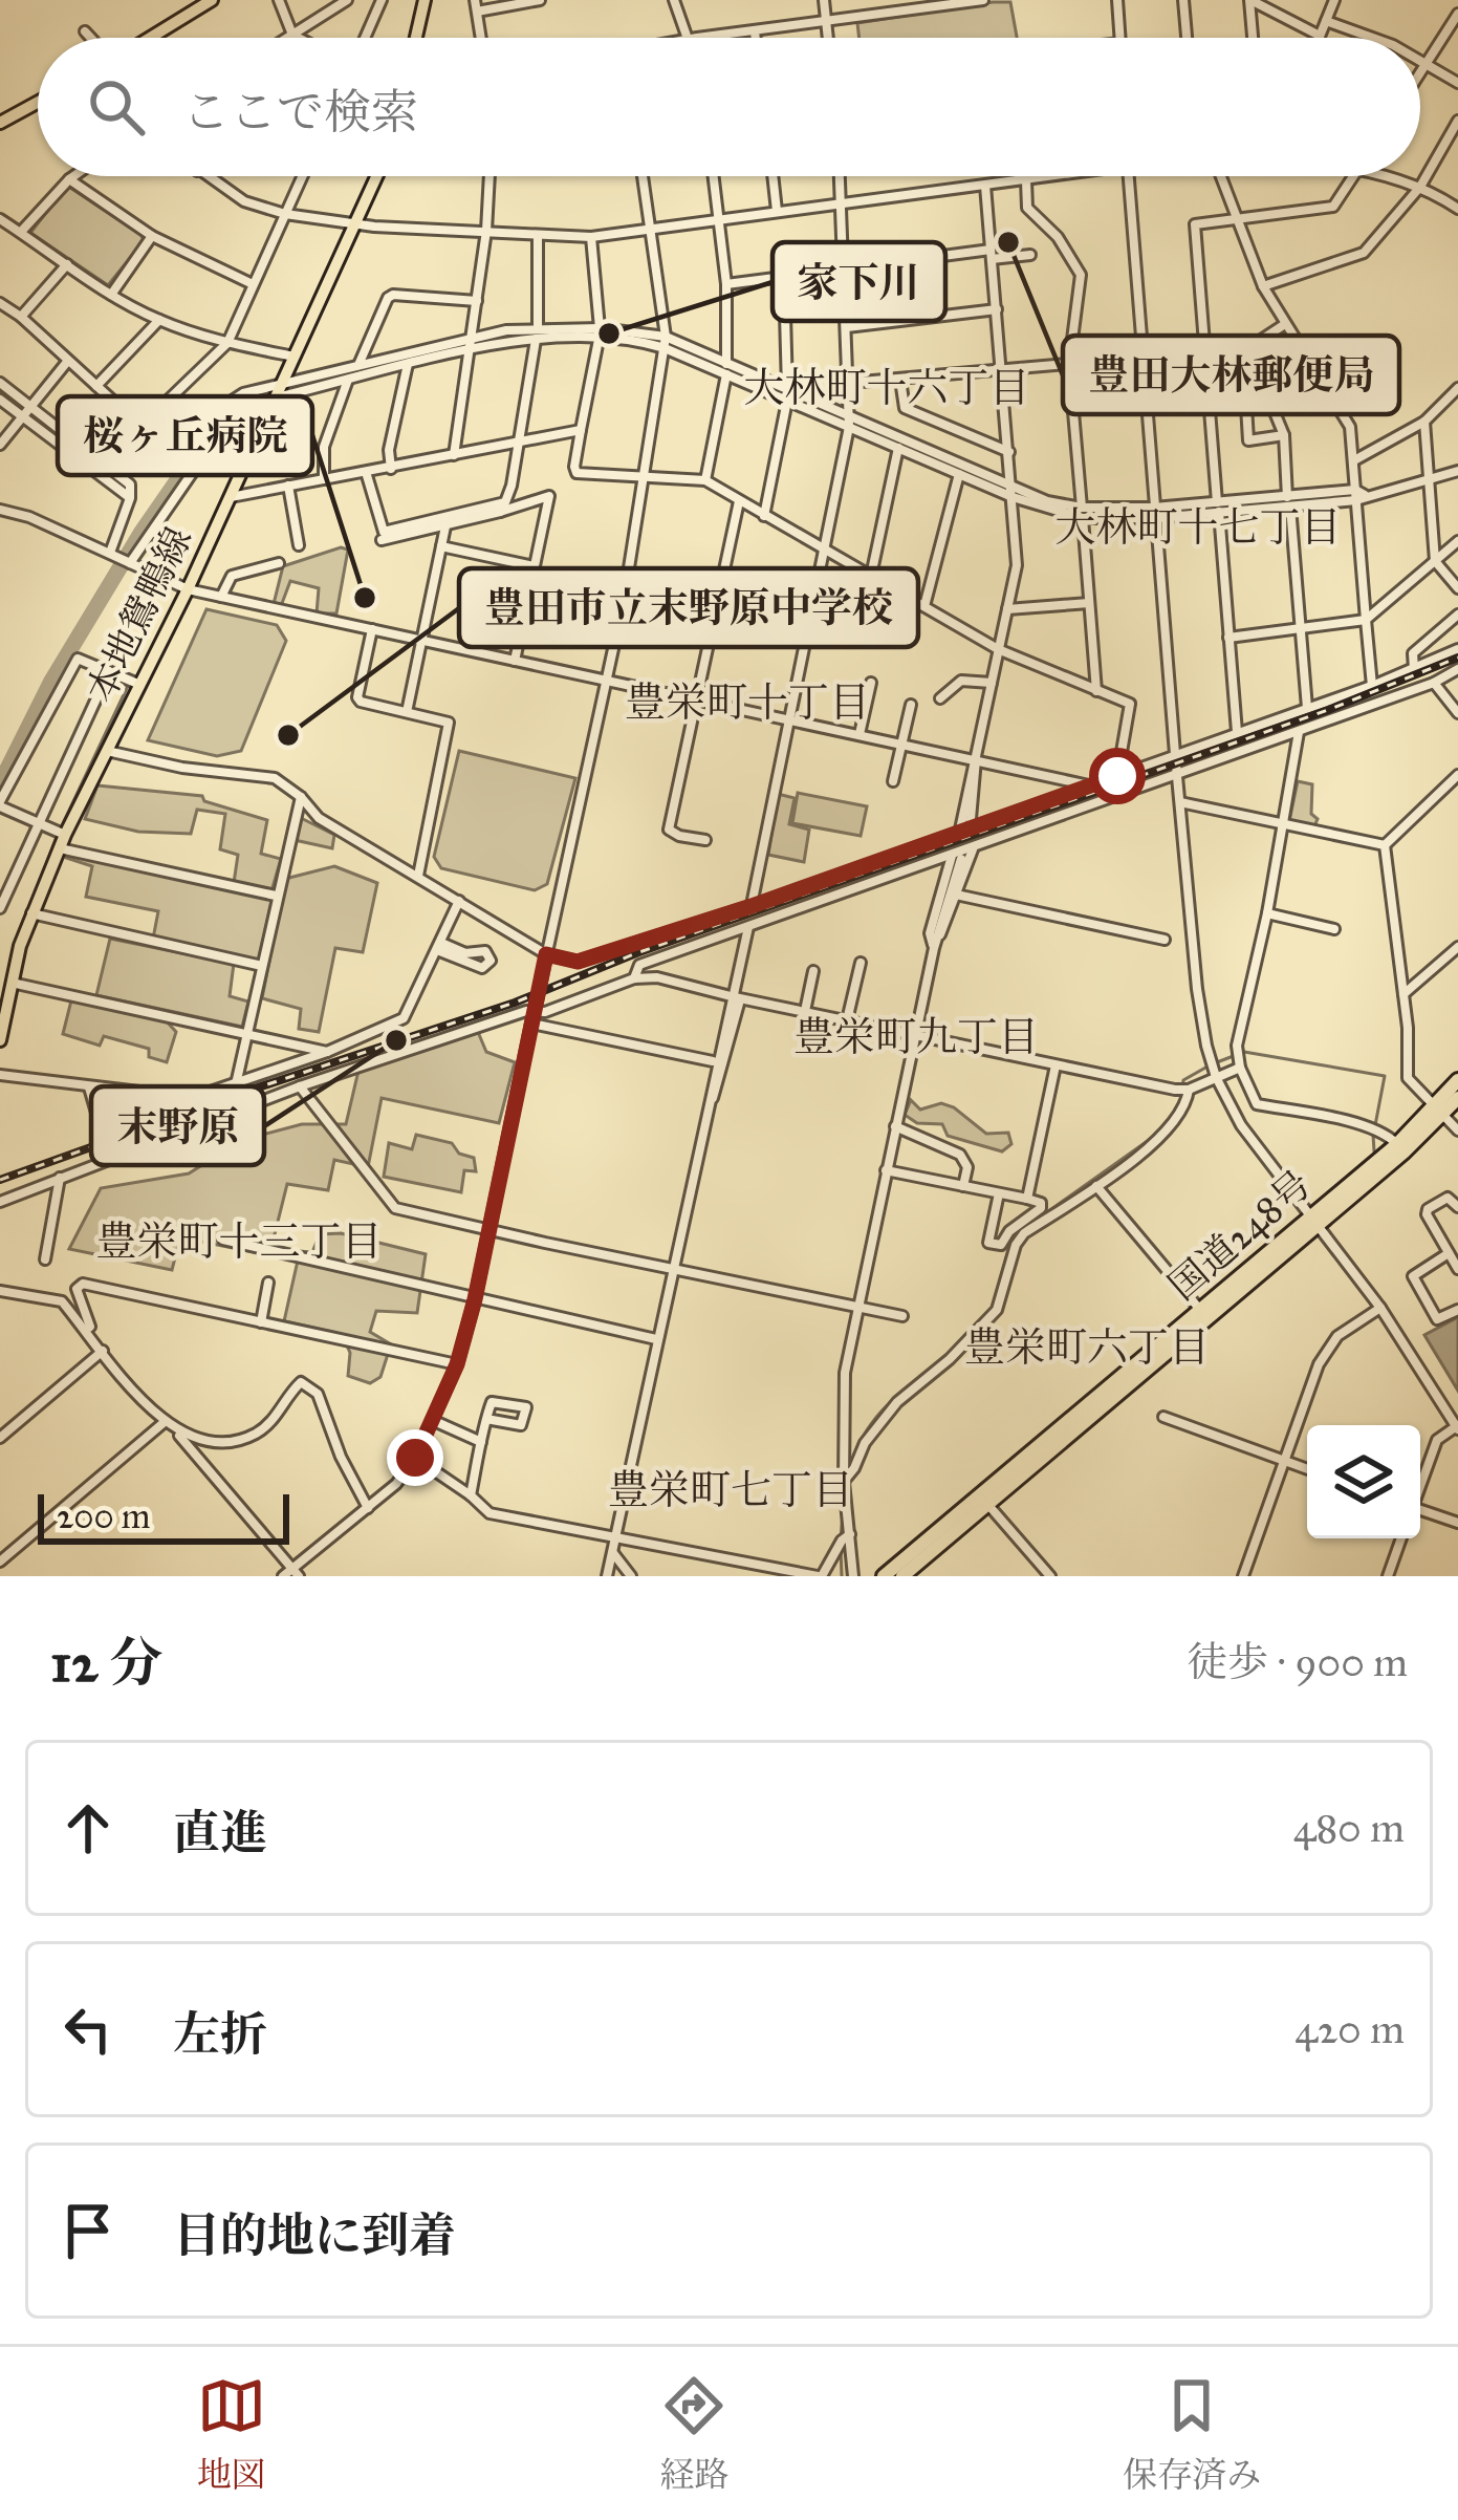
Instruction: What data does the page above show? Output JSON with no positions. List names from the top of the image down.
{
  "streets": {
    "highway": ["国道248号"],
    "main road": ["本地鴛鴨線"]
  },
  "districts": [
    "大林町十六丁目",
    "大林町十七丁目",
    "豊栄町十丁目",
    "豊栄町九丁目",
    "豊栄町十三丁目",
    "豊栄町六丁目",
    "豊栄町七丁目"
  ],
  "places": [
    "豊田大林郵便局",
    "家下川",
    "桜ヶ丘病院",
    "豊田市立末野原中学校",
    "末野原"
  ],
  "scale_bar": "200 m",
  "page": {
    "search": "ここで検索",
    "scale": "200 m",
    "heading": ["12 分", "徒歩 · 900 m"],
    "list": [
      ["直進", "480 m"],
      ["左折", "420 m"],
      "目的地に到着"
    ],
    "nav": ["地図", "経路", "保存済み"]
  }
}
